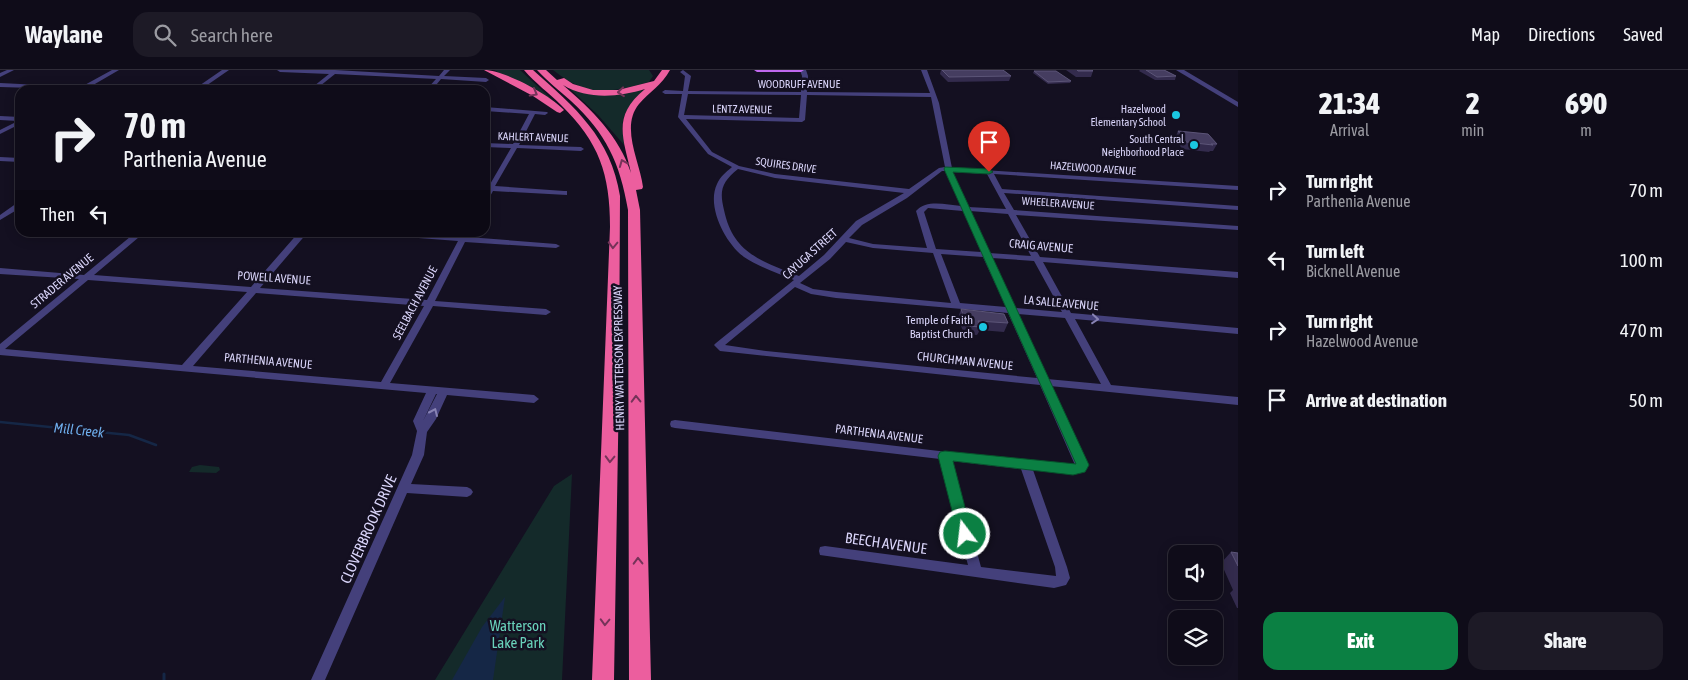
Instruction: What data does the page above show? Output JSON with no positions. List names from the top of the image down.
{
  "streets": {
    "highway": ["HENRY WATTERSON EXPRESSWAY"],
    "street": [
      "WOODRUFF AVENUE",
      "LENTZ AVENUE",
      "KAHLERT AVENUE",
      "SQUIRES DRIVE",
      "HAZELWOOD AVENUE",
      "WHEELER AVENUE",
      "CRAIG AVENUE",
      "CAYUGA STREET",
      "POWELL AVENUE",
      "STRADER AVENUE",
      "SEELBACH AVENUE",
      "LA SALLE AVENUE",
      "PARTHENIA AVENUE",
      "CHURCHMAN AVENUE",
      "CLOVERBROOK DRIVE",
      "BEECH AVENUE"
    ]
  },
  "crossings": [
    ["WOODRUFF AVENUE", "LENTZ AVENUE"],
    ["LENTZ AVENUE", "SQUIRES DRIVE"],
    ["SQUIRES DRIVE", "CAYUGA STREET"],
    ["SQUIRES DRIVE", "LA SALLE AVENUE"],
    ["HAZELWOOD AVENUE", "CAYUGA STREET"],
    ["WHEELER AVENUE", "CRAIG AVENUE"],
    ["CRAIG AVENUE", "CAYUGA STREET"],
    ["CAYUGA STREET", "LA SALLE AVENUE"],
    ["CAYUGA STREET", "CHURCHMAN AVENUE"],
    ["POWELL AVENUE", "STRADER AVENUE"],
    ["POWELL AVENUE", "SEELBACH AVENUE"],
    ["STRADER AVENUE", "PARTHENIA AVENUE"],
    ["SEELBACH AVENUE", "PARTHENIA AVENUE"],
    ["PARTHENIA AVENUE", "CHURCHMAN AVENUE"],
    ["PARTHENIA AVENUE", "CLOVERBROOK DRIVE"],
    ["PARTHENIA AVENUE", "BEECH AVENUE"]
  ],
  "water": ["Mill Creek"],
  "parks": ["Watterson Lake Park"],
  "places": ["Hazelwood Elementary School", "South Central Neighborhood Place", "Temple of Faith Baptist Church"],
  "page": {
    "header": "Waylane",
    "search": "Search here",
    "nav": ["Map", "Directions", "Saved"],
    "eta": [
      "21:34",
      "Arrival",
      "2",
      "min",
      "690",
      "m"
    ],
    "turn": ["70 m", "Parthenia Avenue"],
    "list": [
      {
        "name": "Turn right",
        "note": "Parthenia Avenue",
        "value": "70 m"
      },
      {
        "name": "Turn left",
        "note": "Bicknell Avenue",
        "value": "100 m"
      },
      {
        "name": "Turn right",
        "note": "Hazelwood Avenue",
        "value": "470 m"
      },
      {
        "name": "Arrive at destination",
        "value": "50 m"
      }
    ],
    "then": "Then",
    "buttons": ["Exit", "Share"]
  }
}
